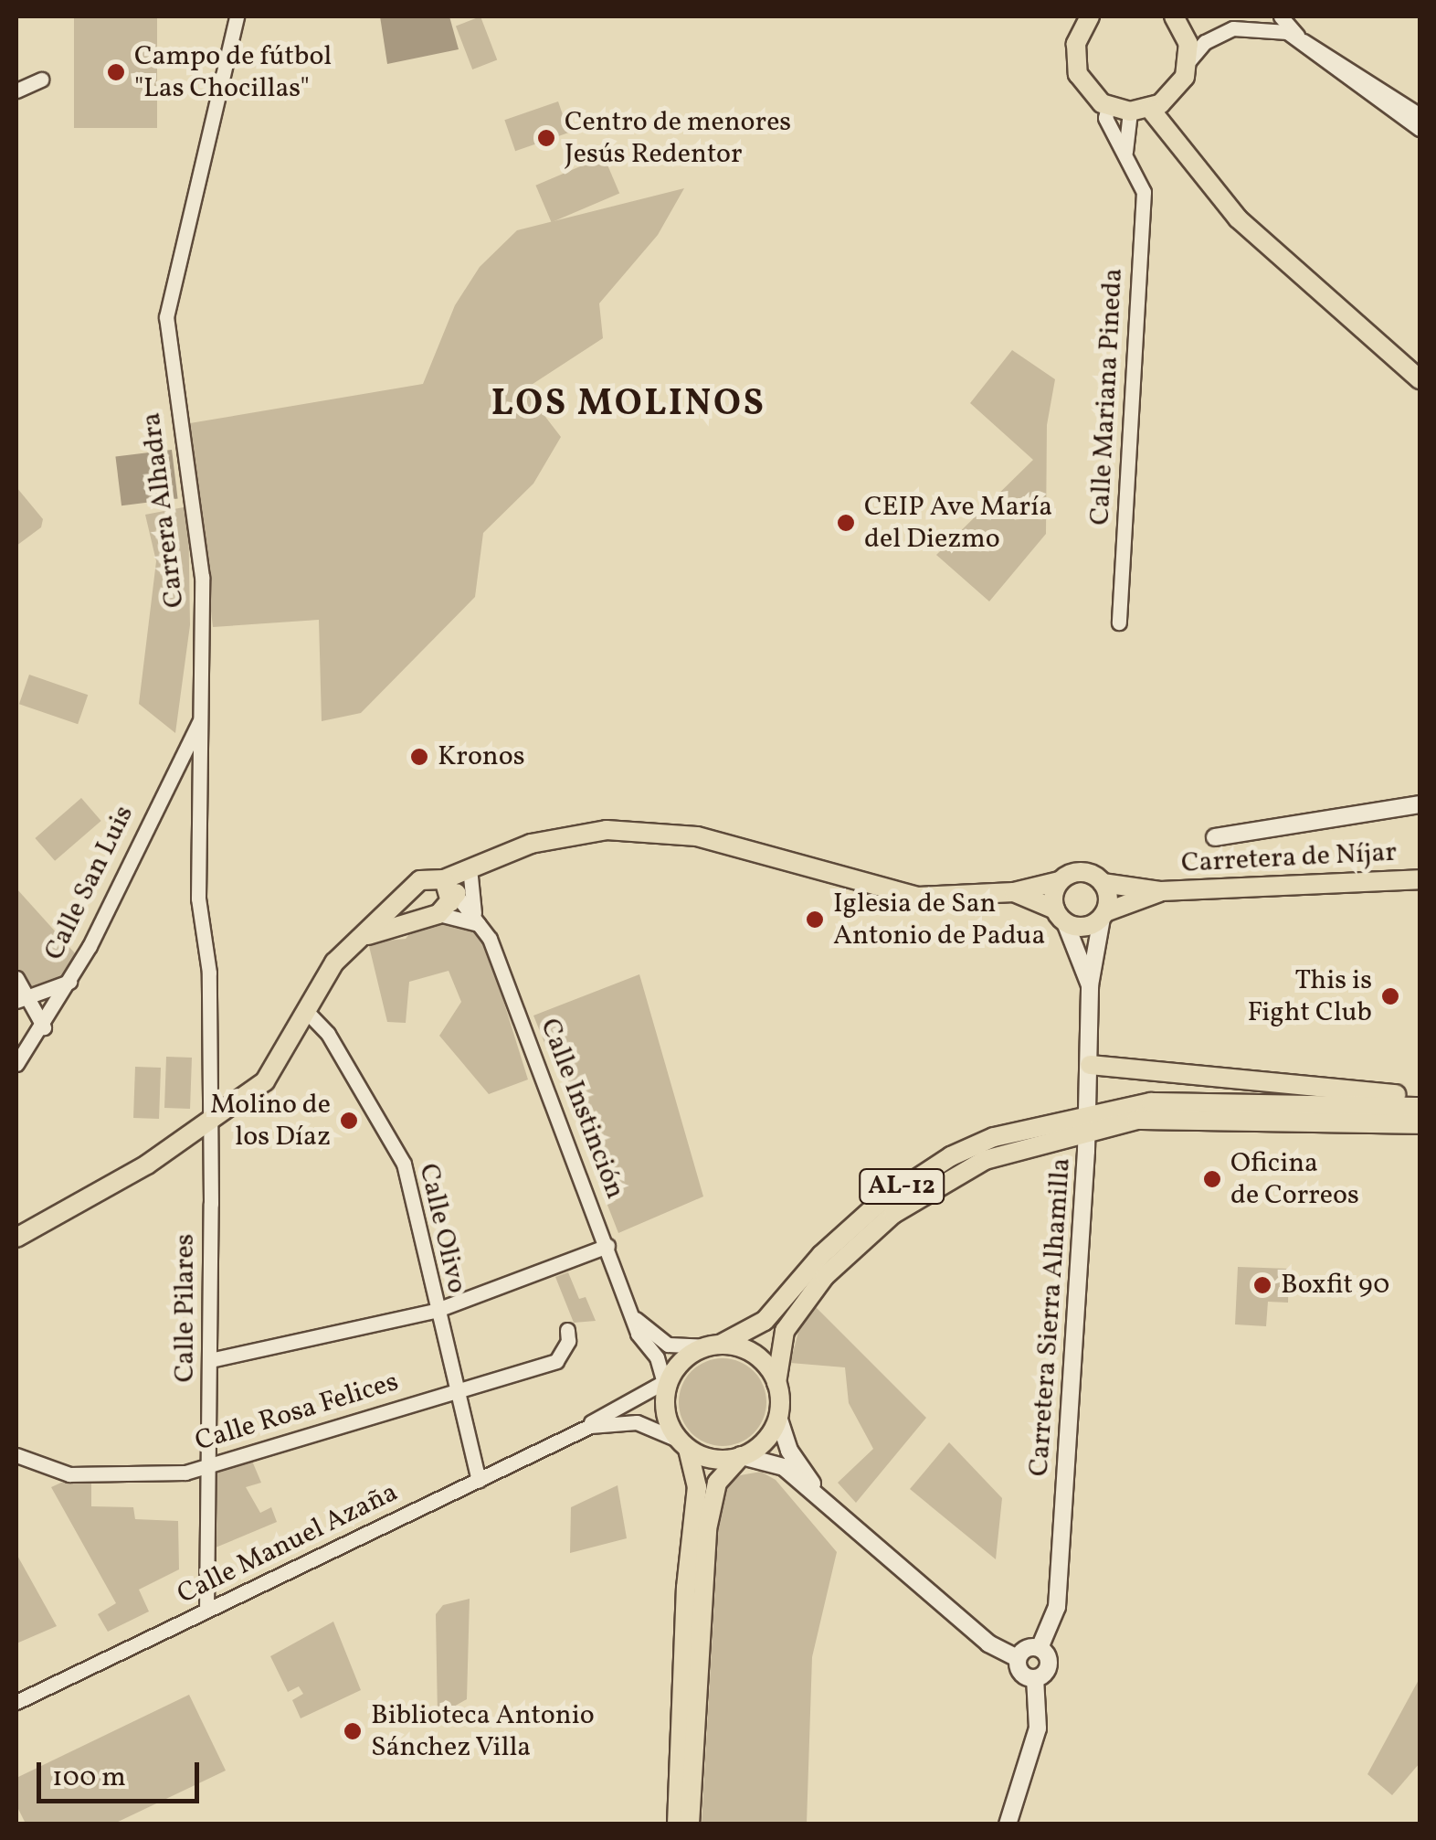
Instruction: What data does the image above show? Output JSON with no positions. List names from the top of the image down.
{
  "streets": {
    "main road": ["Carretera de Níjar", "AL-12", "Carretera Sierra Alhamilla"],
    "street": [
      "Calle Mariana Pineda",
      "Carrera Alhadra",
      "Calle San Luis",
      "Calle Instinción",
      "Calle Olivo",
      "Calle Pilares",
      "Calle Rosa Felices",
      "Calle Manuel Azaña"
    ]
  },
  "crossings": [
    ["Carrera Alhadra", "Calle San Luis"],
    ["Carrera Alhadra", "Calle Pilares"],
    ["Carretera de Níjar", "Carretera Sierra Alhamilla"],
    ["Calle Instinción", "AL-12"],
    ["Calle Instinción", "Calle Manuel Azaña"],
    ["AL-12", "Carretera Sierra Alhamilla"],
    ["AL-12", "Calle Manuel Azaña"],
    ["Calle Olivo", "Calle Rosa Felices"],
    ["Calle Olivo", "Calle Manuel Azaña"],
    ["Calle Pilares", "Calle Rosa Felices"],
    ["Calle Pilares", "Calle Manuel Azaña"]
  ],
  "districts": ["LOS MOLINOS"],
  "places": [
    "Campo de fútbol \"Las Chocillas\"",
    "Centro de menores Jesús Redentor",
    "CEIP Ave María del Diezmo",
    "Kronos",
    "Iglesia de San Antonio de Padua",
    "This is Fight Club",
    "Molino de los Díaz",
    "Oficina de Correos",
    "Boxfit 90",
    "Biblioteca Antonio Sánchez Villa"
  ],
  "scale_bar": "100 m"
}
